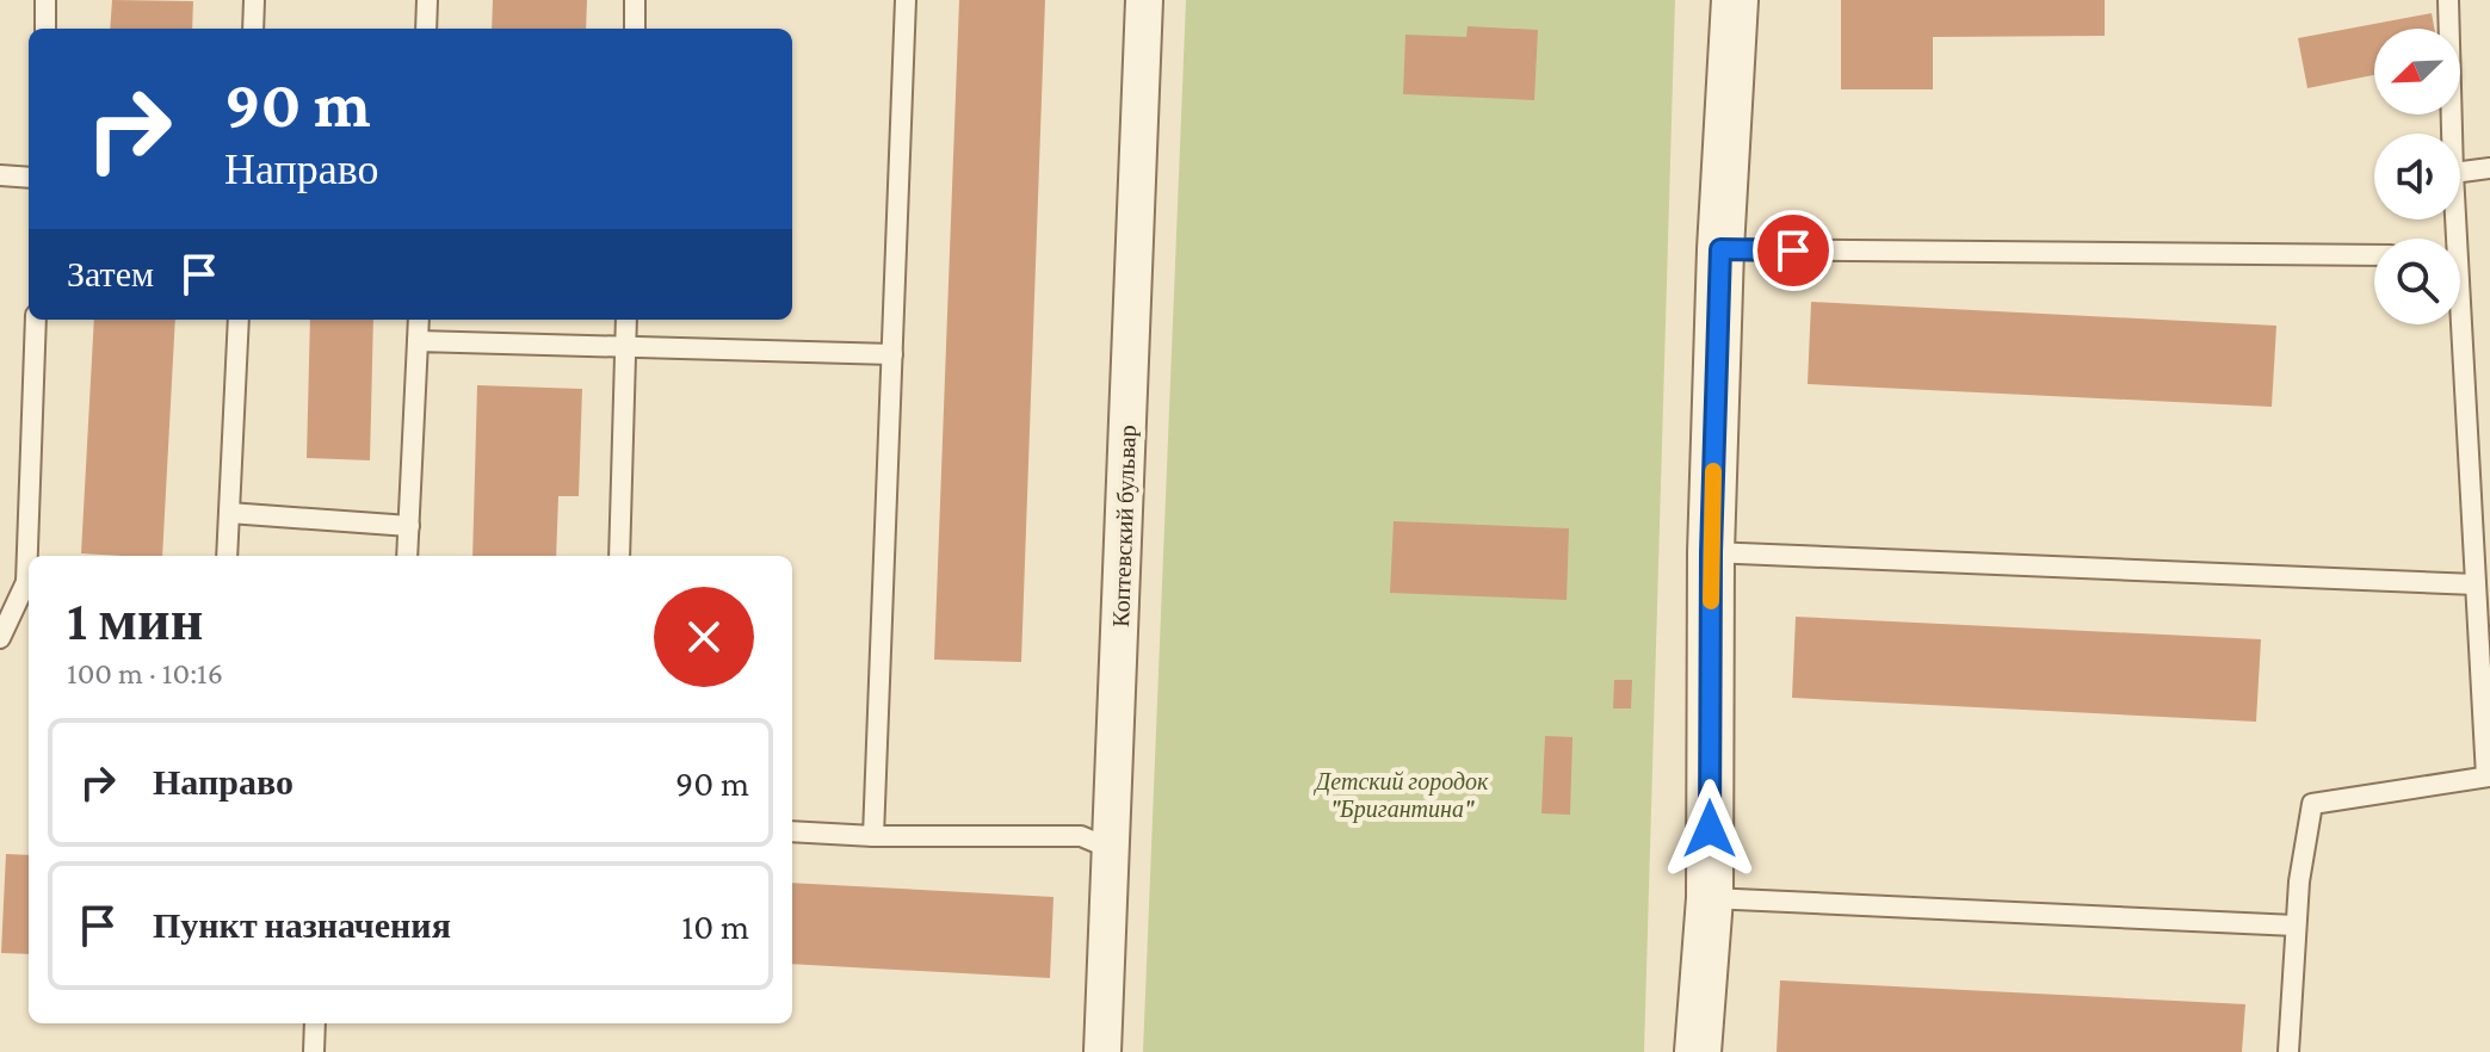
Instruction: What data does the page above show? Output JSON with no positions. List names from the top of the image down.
{
  "streets": {
    "street": ["Коптевский бульвар"]
  },
  "parks": ["Детский городок \"Бригантина\""],
  "north": "bottom left",
  "page": {
    "turn": ["90 m", "Направо"],
    "then": "Затем",
    "heading": ["1 мин", "100 m · 10:16"],
    "list": [
      {
        "name": "Направо",
        "value": "90 m"
      },
      {
        "name": "Пункт назначения",
        "value": "10 m"
      }
    ]
  }
}
